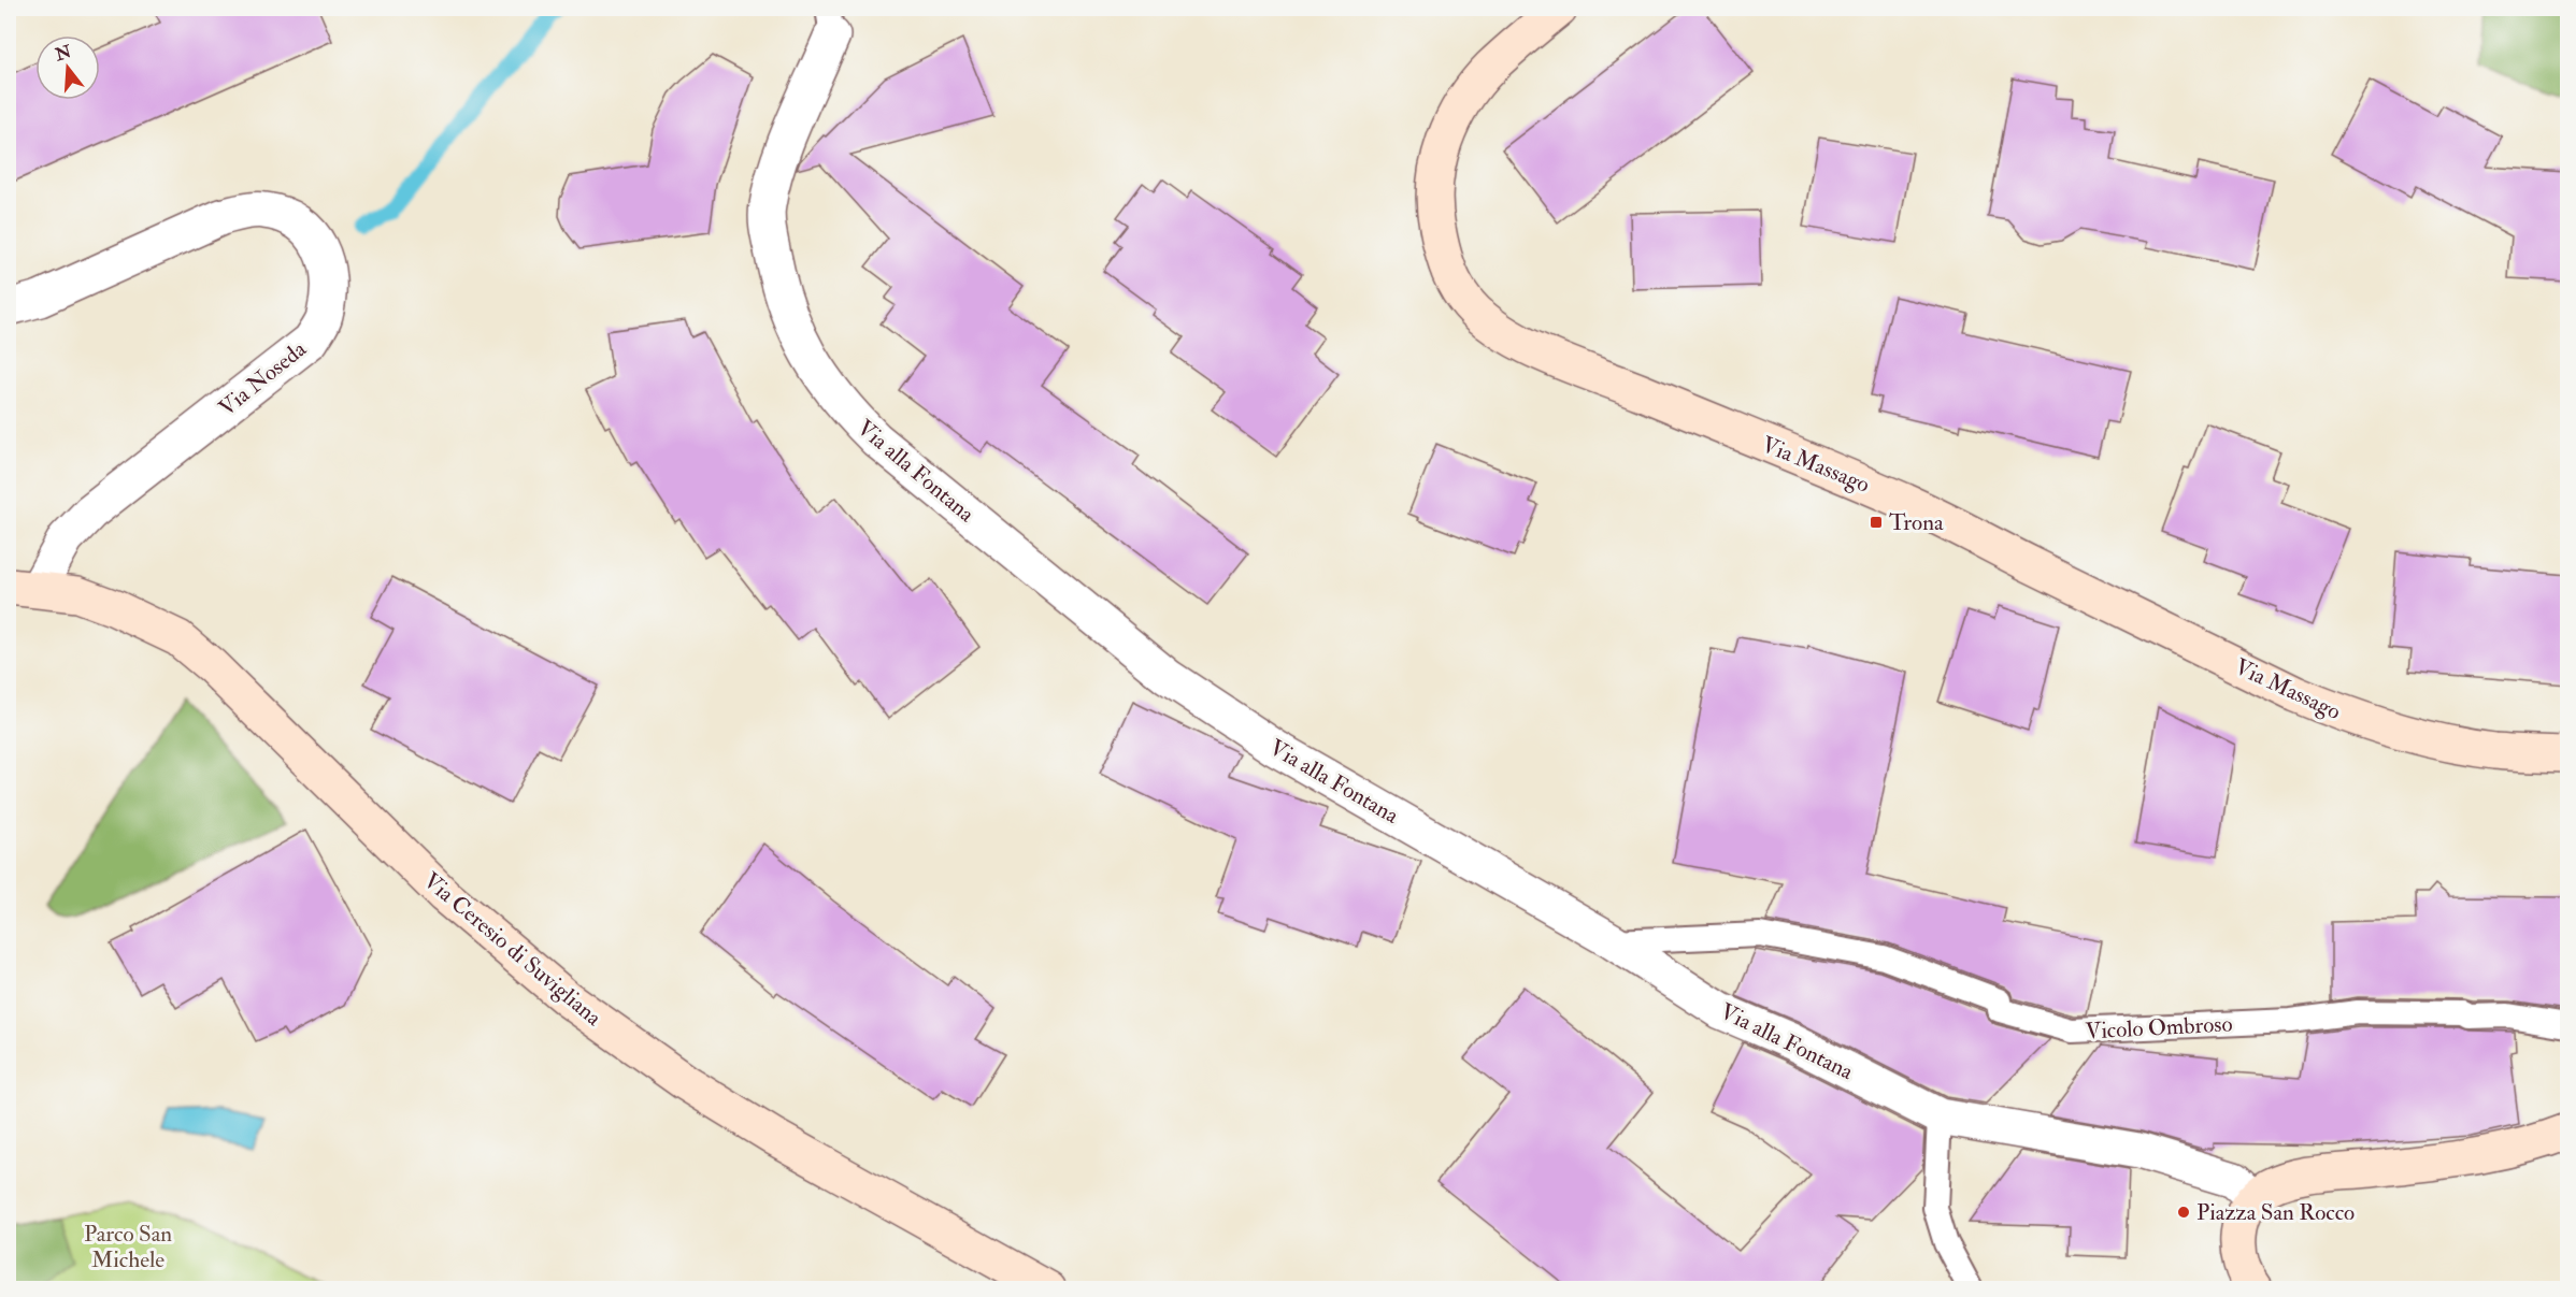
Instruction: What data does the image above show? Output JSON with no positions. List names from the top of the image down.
{
  "streets": {
    "street": [
      "Via Noseda",
      "Via Massago",
      "Via alla Fontana",
      "Via Ceresio di Suvigliana"
    ],
    "lane": ["Vicolo Ombroso"]
  },
  "crossings": [
    ["Via Noseda", "Via Ceresio di Suvigliana"],
    ["Via alla Fontana", "Vicolo Ombroso"]
  ],
  "parks": ["Parco San Michele"],
  "places": {
    "transit": ["Trona"],
    "other": ["Piazza San Rocco"]
  },
  "north": "top"
}
